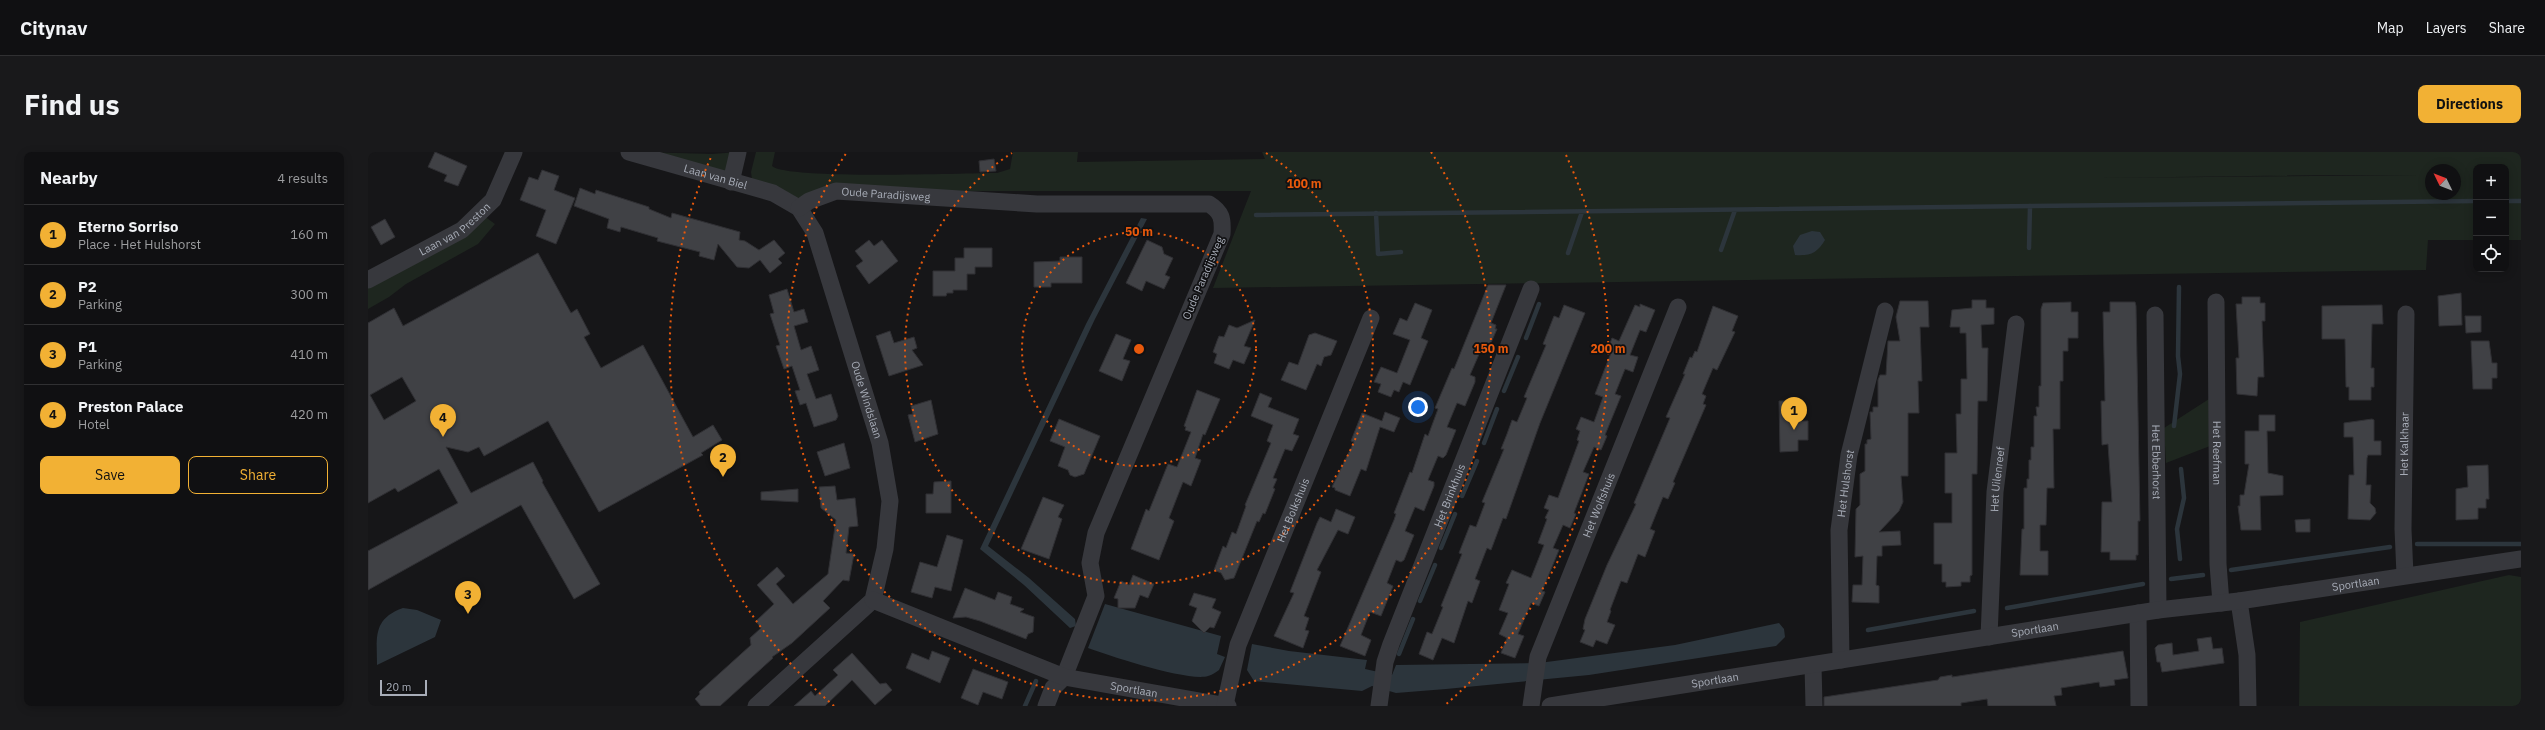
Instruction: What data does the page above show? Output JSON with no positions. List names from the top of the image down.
{
  "streets": {
    "street": [
      "Laan van Biel",
      "Oude Paradijsweg",
      "Laan van Preston",
      "Oude Windslaan",
      "Het Kalkhaar",
      "Het Reefman",
      "Het Ebberhorst",
      "Het Uilenreef",
      "Het Hulshorst",
      "Het Brinkhuis",
      "Het Wolfshuis",
      "Het Bolkshuis",
      "Sportlaan"
    ]
  },
  "crossings": [
    ["Laan van Biel", "Oude Paradijsweg"],
    ["Laan van Biel", "Oude Windslaan"],
    ["Oude Paradijsweg", "Oude Windslaan"],
    ["Oude Paradijsweg", "Sportlaan"],
    ["Het Kalkhaar", "Sportlaan"],
    ["Het Reefman", "Sportlaan"],
    ["Het Ebberhorst", "Sportlaan"],
    ["Het Uilenreef", "Sportlaan"],
    ["Het Hulshorst", "Sportlaan"],
    ["Het Bolkshuis", "Sportlaan"]
  ],
  "scale_bar": "20 m",
  "north": "top left",
  "page": {
    "header": "Citynav",
    "nav": ["Map", "Layers", "Share"],
    "buttons": [
      "Directions",
      ["Save", "Share"]
    ],
    "title": "Find us",
    "heading": ["Nearby", "4 results"],
    "map_buttons": ["+", "−"],
    "list": [
      {
        "mark": "1",
        "name": "Eterno Sorriso",
        "note": "Place · Het Hulshorst",
        "value": "160 m"
      },
      {
        "mark": "2",
        "name": "P2",
        "note": "Parking",
        "value": "300 m"
      },
      {
        "mark": "3",
        "name": "P1",
        "note": "Parking",
        "value": "410 m"
      },
      {
        "mark": "4",
        "name": "Preston Palace",
        "note": "Hotel",
        "value": "420 m"
      }
    ],
    "pins": [
      "1",
      "4",
      "2",
      "3"
    ],
    "scale": "20 m"
  },
  "rings": [
    "100 m",
    "50 m",
    "150 m",
    "200 m"
  ]
}
